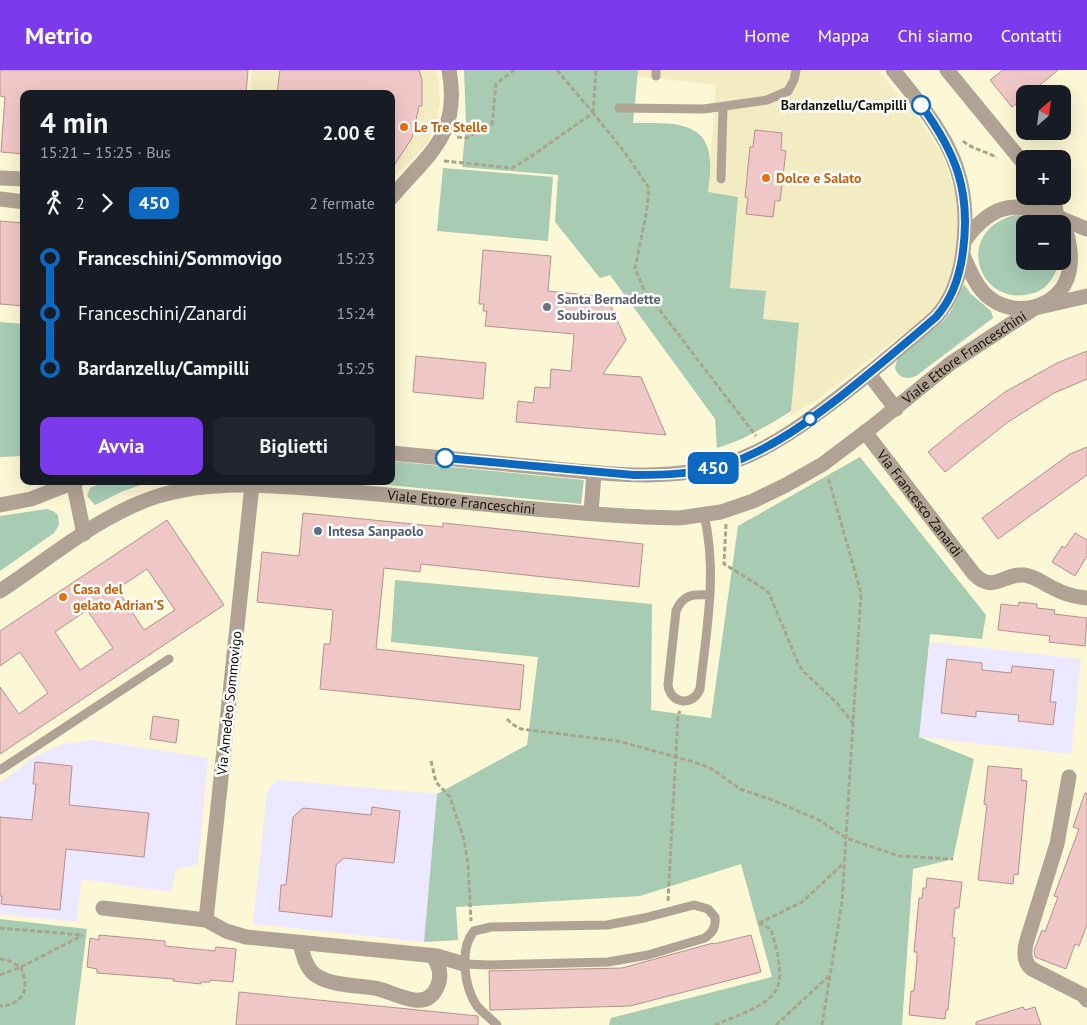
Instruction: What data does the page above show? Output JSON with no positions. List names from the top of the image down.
{
  "streets": {
    "street": ["Viale Ettore Franceschini", "Via Francesco Zanardi", "Via Amedeo Sommovigo"]
  },
  "crossings": [
    ["Viale Ettore Franceschini", "Via Francesco Zanardi"],
    ["Viale Ettore Franceschini", "Via Amedeo Sommovigo"]
  ],
  "places": [
    "Bardanzellu/Campilli",
    "Le Tre Stelle",
    "Dolce e Salato",
    "Santa Bernadette Soubirous",
    "Intesa Sanpaolo",
    "Casa del gelato Adrian'S"
  ],
  "lines": ["bus line 450"],
  "north": "top right",
  "page": {
    "header": "Metrio",
    "nav": [
      "Home",
      "Mappa",
      "Chi siamo",
      "Contatti"
    ],
    "on_map": "450",
    "map_buttons": ["+", "−"],
    "heading": ["4 min", "15:21 – 15:25 · Bus", "2.00 €"],
    "legs": ["2", "450", "2 fermate"],
    "list": [
      {
        "name": "Franceschini/Sommovigo",
        "value": "15:23"
      },
      {
        "name": "Franceschini/Zanardi",
        "value": "15:24"
      },
      {
        "name": "Bardanzellu/Campilli",
        "value": "15:25"
      }
    ],
    "buttons": ["Avvia", "Biglietti"]
  }
}
